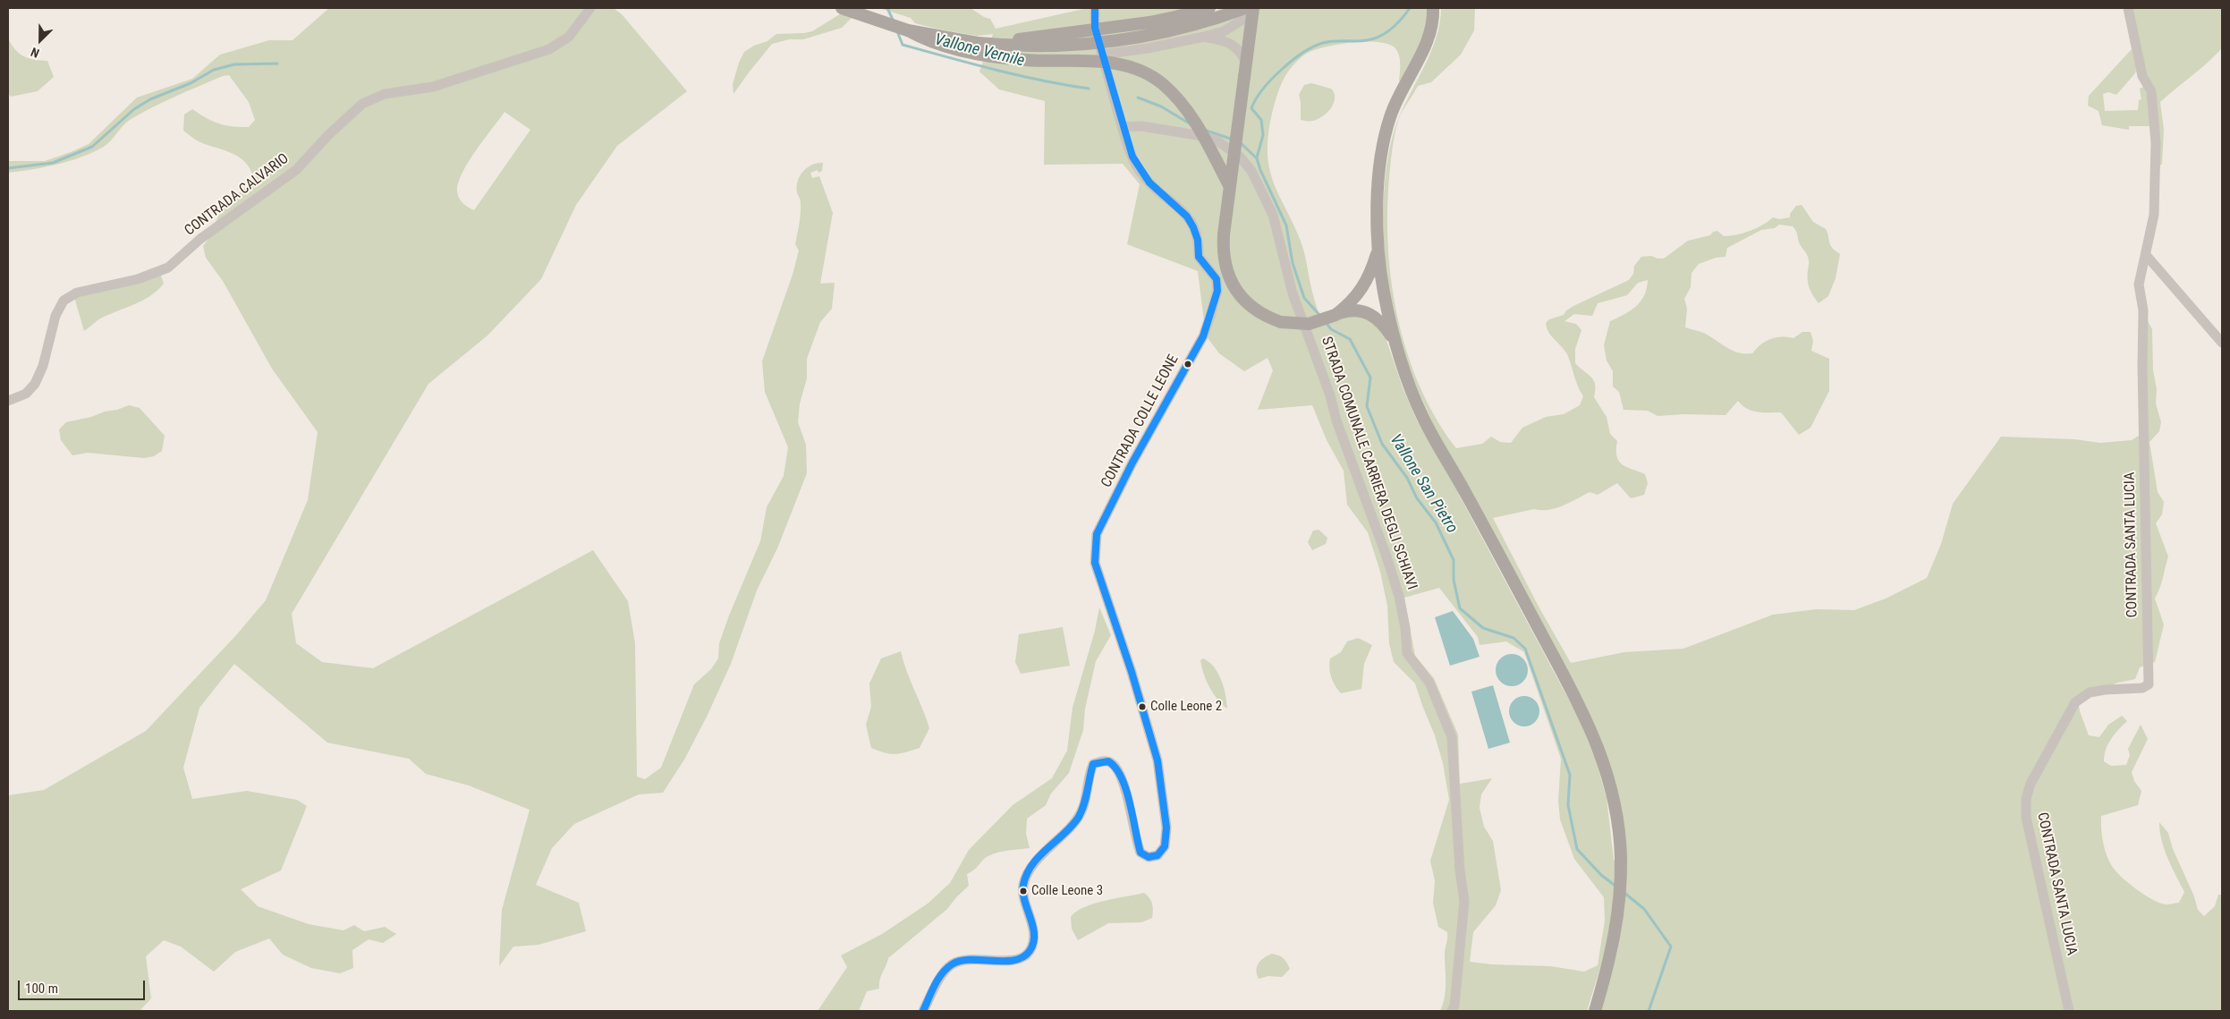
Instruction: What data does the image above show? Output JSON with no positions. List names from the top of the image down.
{
  "streets": {
    "street": [
      "CONTRADA CALVARIO",
      "CONTRADA COLLE LEONE",
      "STRADA COMUNALE CARRIERA DEGLI SCHIAVI",
      "CONTRADA SANTA LUCIA"
    ]
  },
  "crossings": [
    ["CONTRADA COLLE LEONE", "STRADA COMUNALE CARRIERA DEGLI SCHIAVI"]
  ],
  "water": ["Vallone Vernile", "Vallone San Pietro"],
  "places": ["Colle Leone 2", "Colle Leone 3"],
  "scale_bar": "100 m",
  "north": "bottom left"
}
